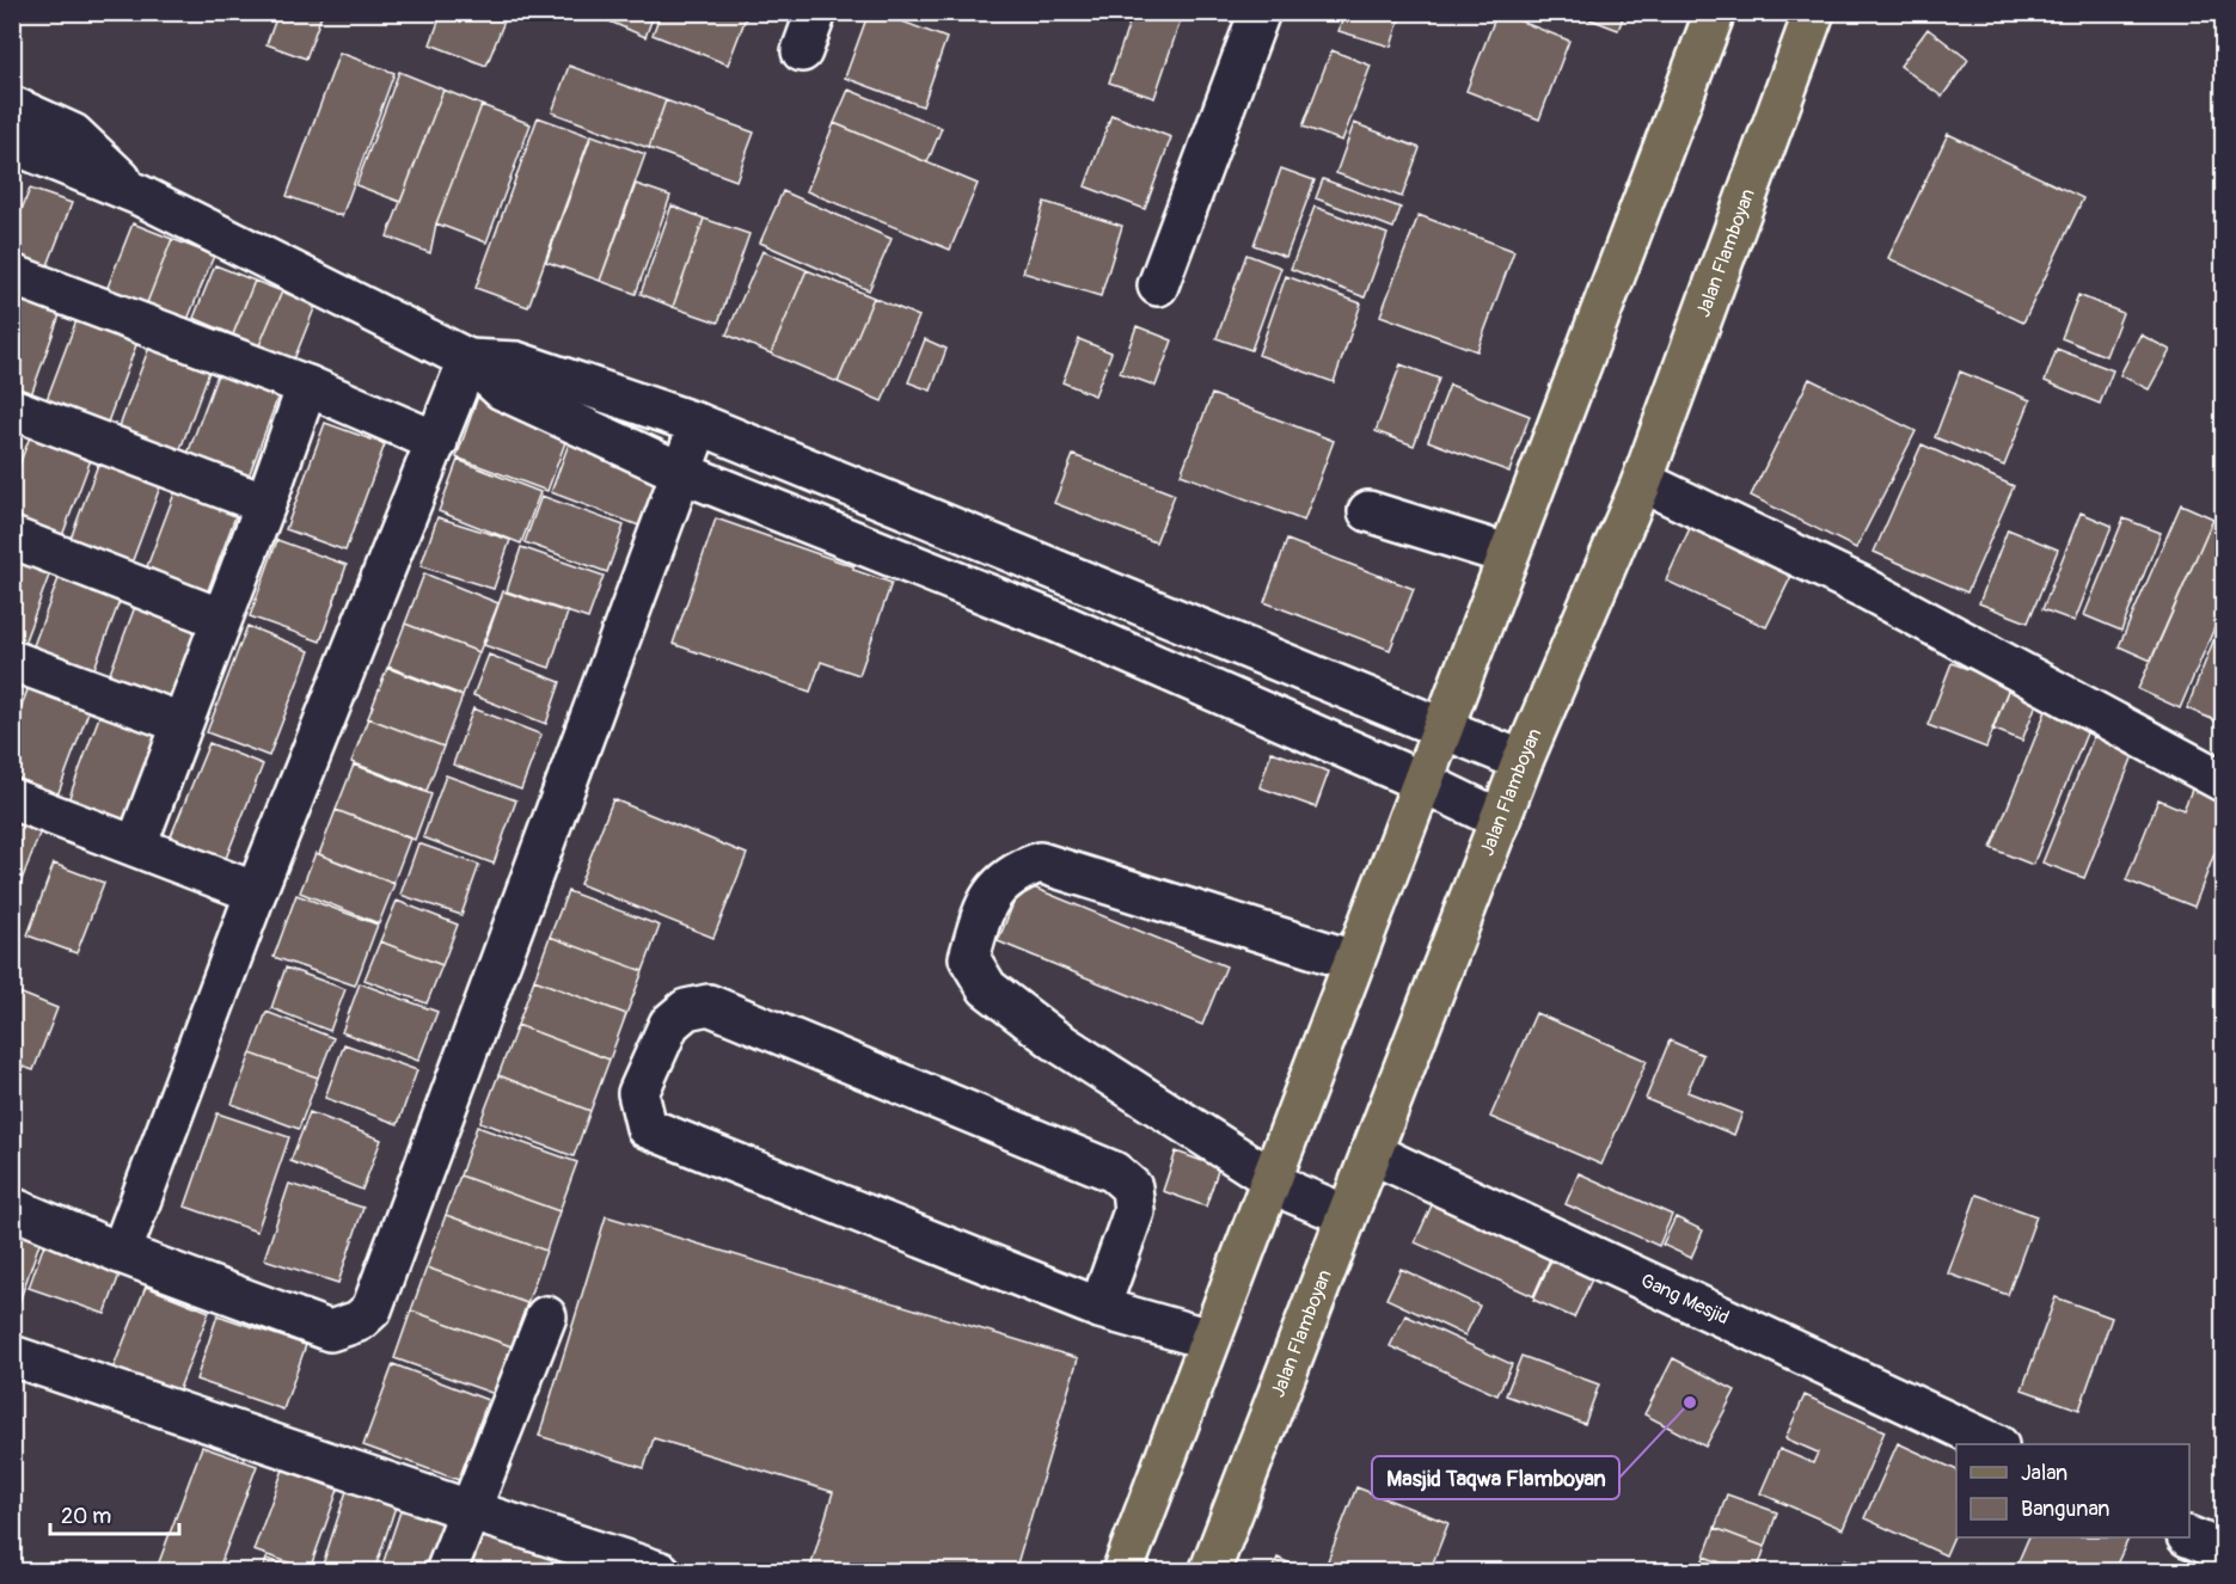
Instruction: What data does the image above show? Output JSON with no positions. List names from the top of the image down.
{
  "streets": {
    "main road": ["Jalan Flamboyan"],
    "street": ["Gang Mesjid"]
  },
  "crossings": [
    ["Jalan Flamboyan", "Gang Mesjid"]
  ],
  "places": ["Masjid Taqwa Flamboyan"],
  "legend": ["Jalan", "Bangunan"],
  "scale_bar": "20 m"
}
